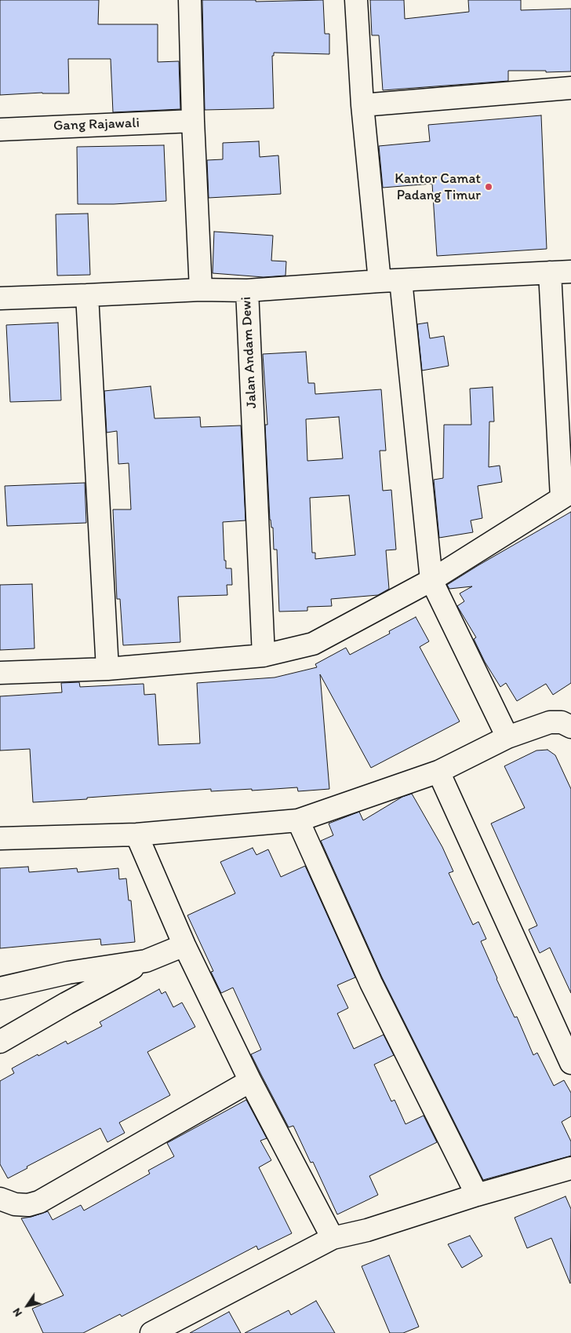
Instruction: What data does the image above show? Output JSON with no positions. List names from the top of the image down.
{
  "streets": {
    "street": ["Gang Rajawali", "Jalan Andam Dewi"]
  },
  "places": ["Kantor Camat Padang Timur"],
  "north": "bottom left"
}
